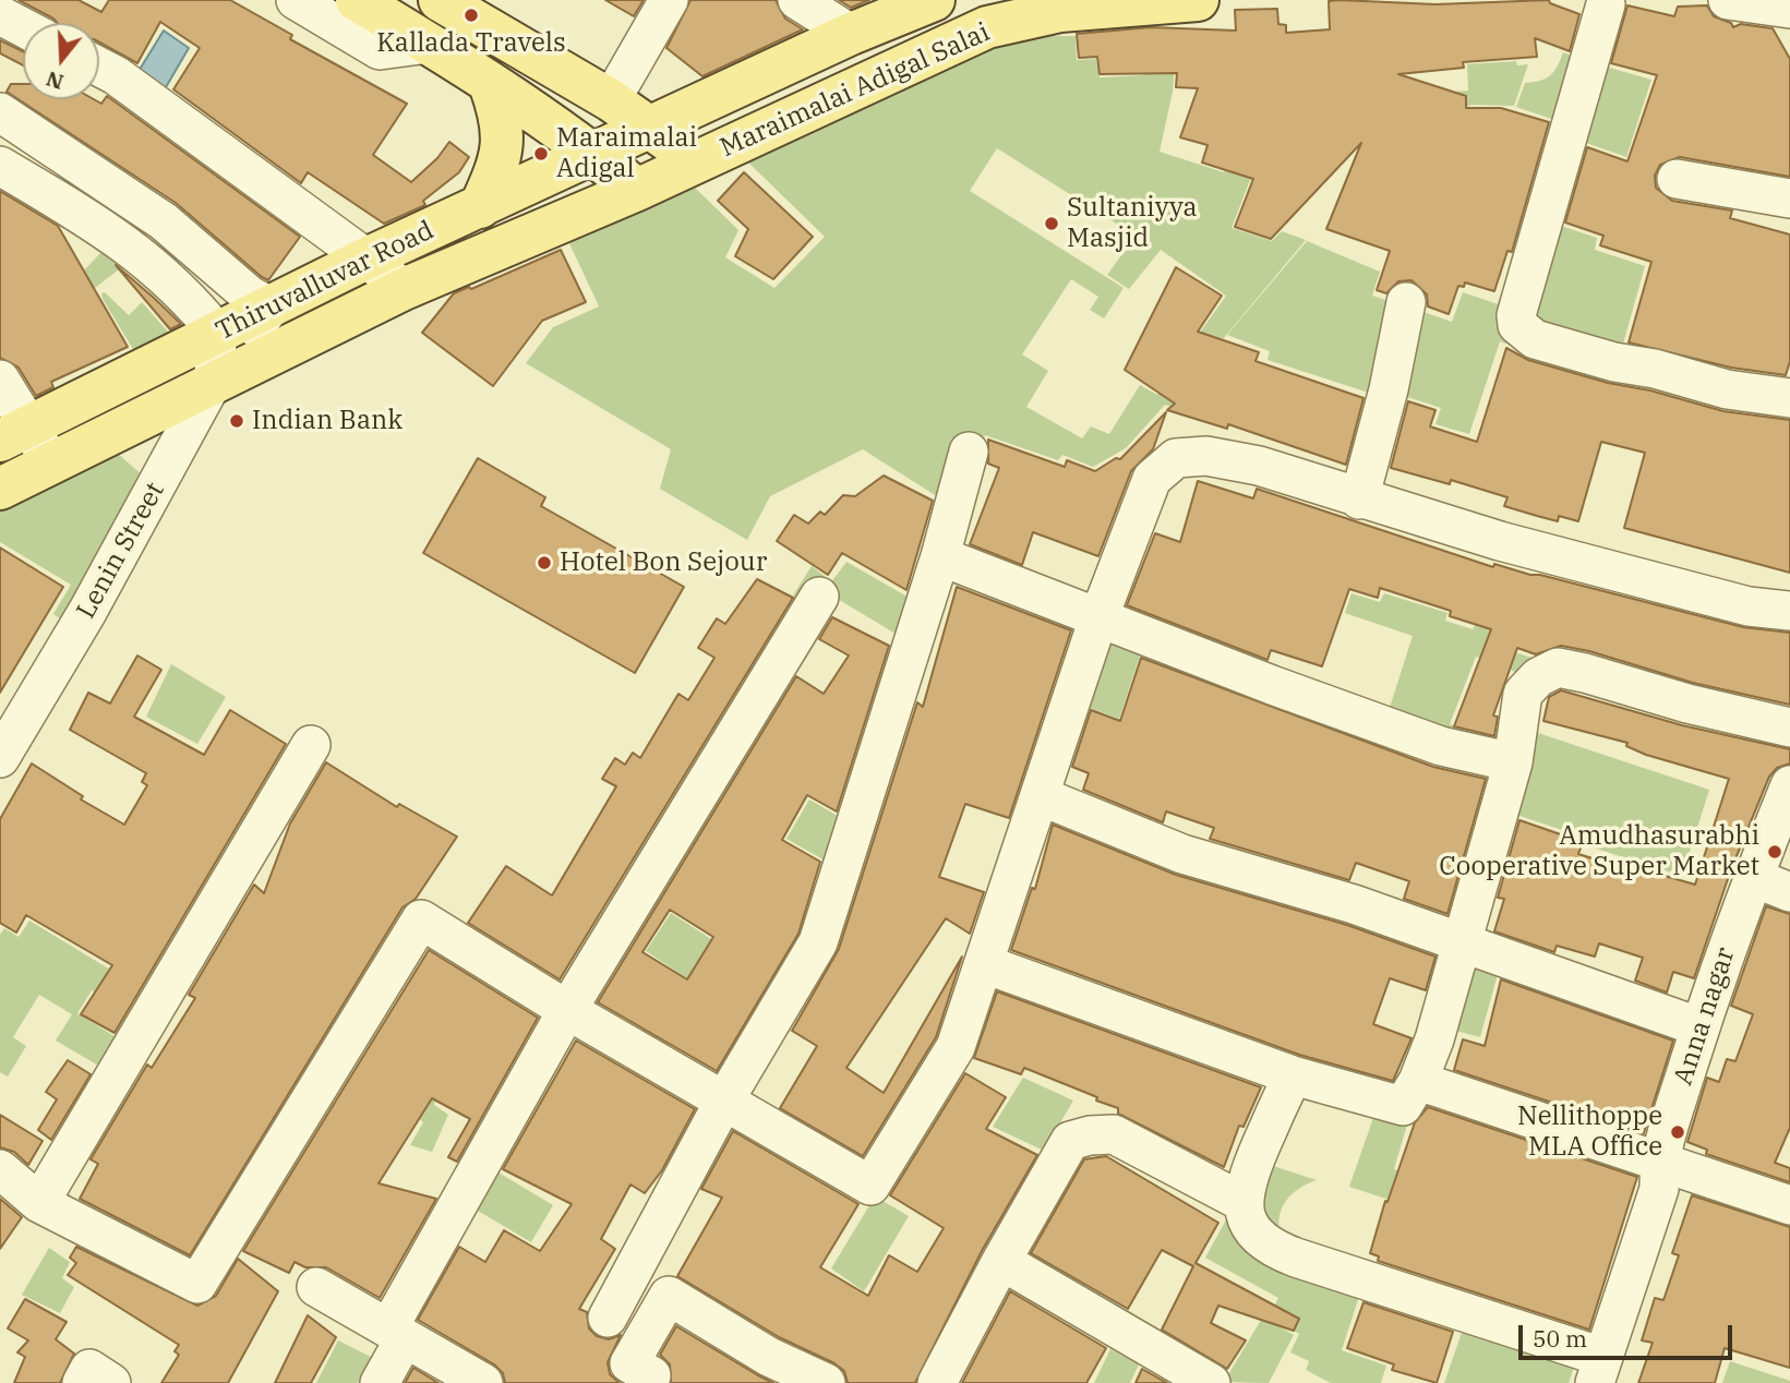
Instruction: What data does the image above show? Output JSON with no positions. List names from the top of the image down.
{
  "streets": {
    "main road": ["Maraimalai Adigal Salai", "Thiruvalluvar Road"],
    "street": ["Lenin Street", "Anna nagar"]
  },
  "crossings": [
    ["Maraimalai Adigal Salai", "Thiruvalluvar Road"],
    ["Thiruvalluvar Road", "Lenin Street"]
  ],
  "places": [
    "Kallada Travels",
    "Maraimalai Adigal",
    "Sultaniyya Masjid",
    "Indian Bank",
    "Hotel Bon Sejour",
    "Amudhasurabhi Cooperative Super Market",
    "Nellithoppe MLA Office"
  ],
  "scale_bar": "50 m",
  "north": "bottom"
}
